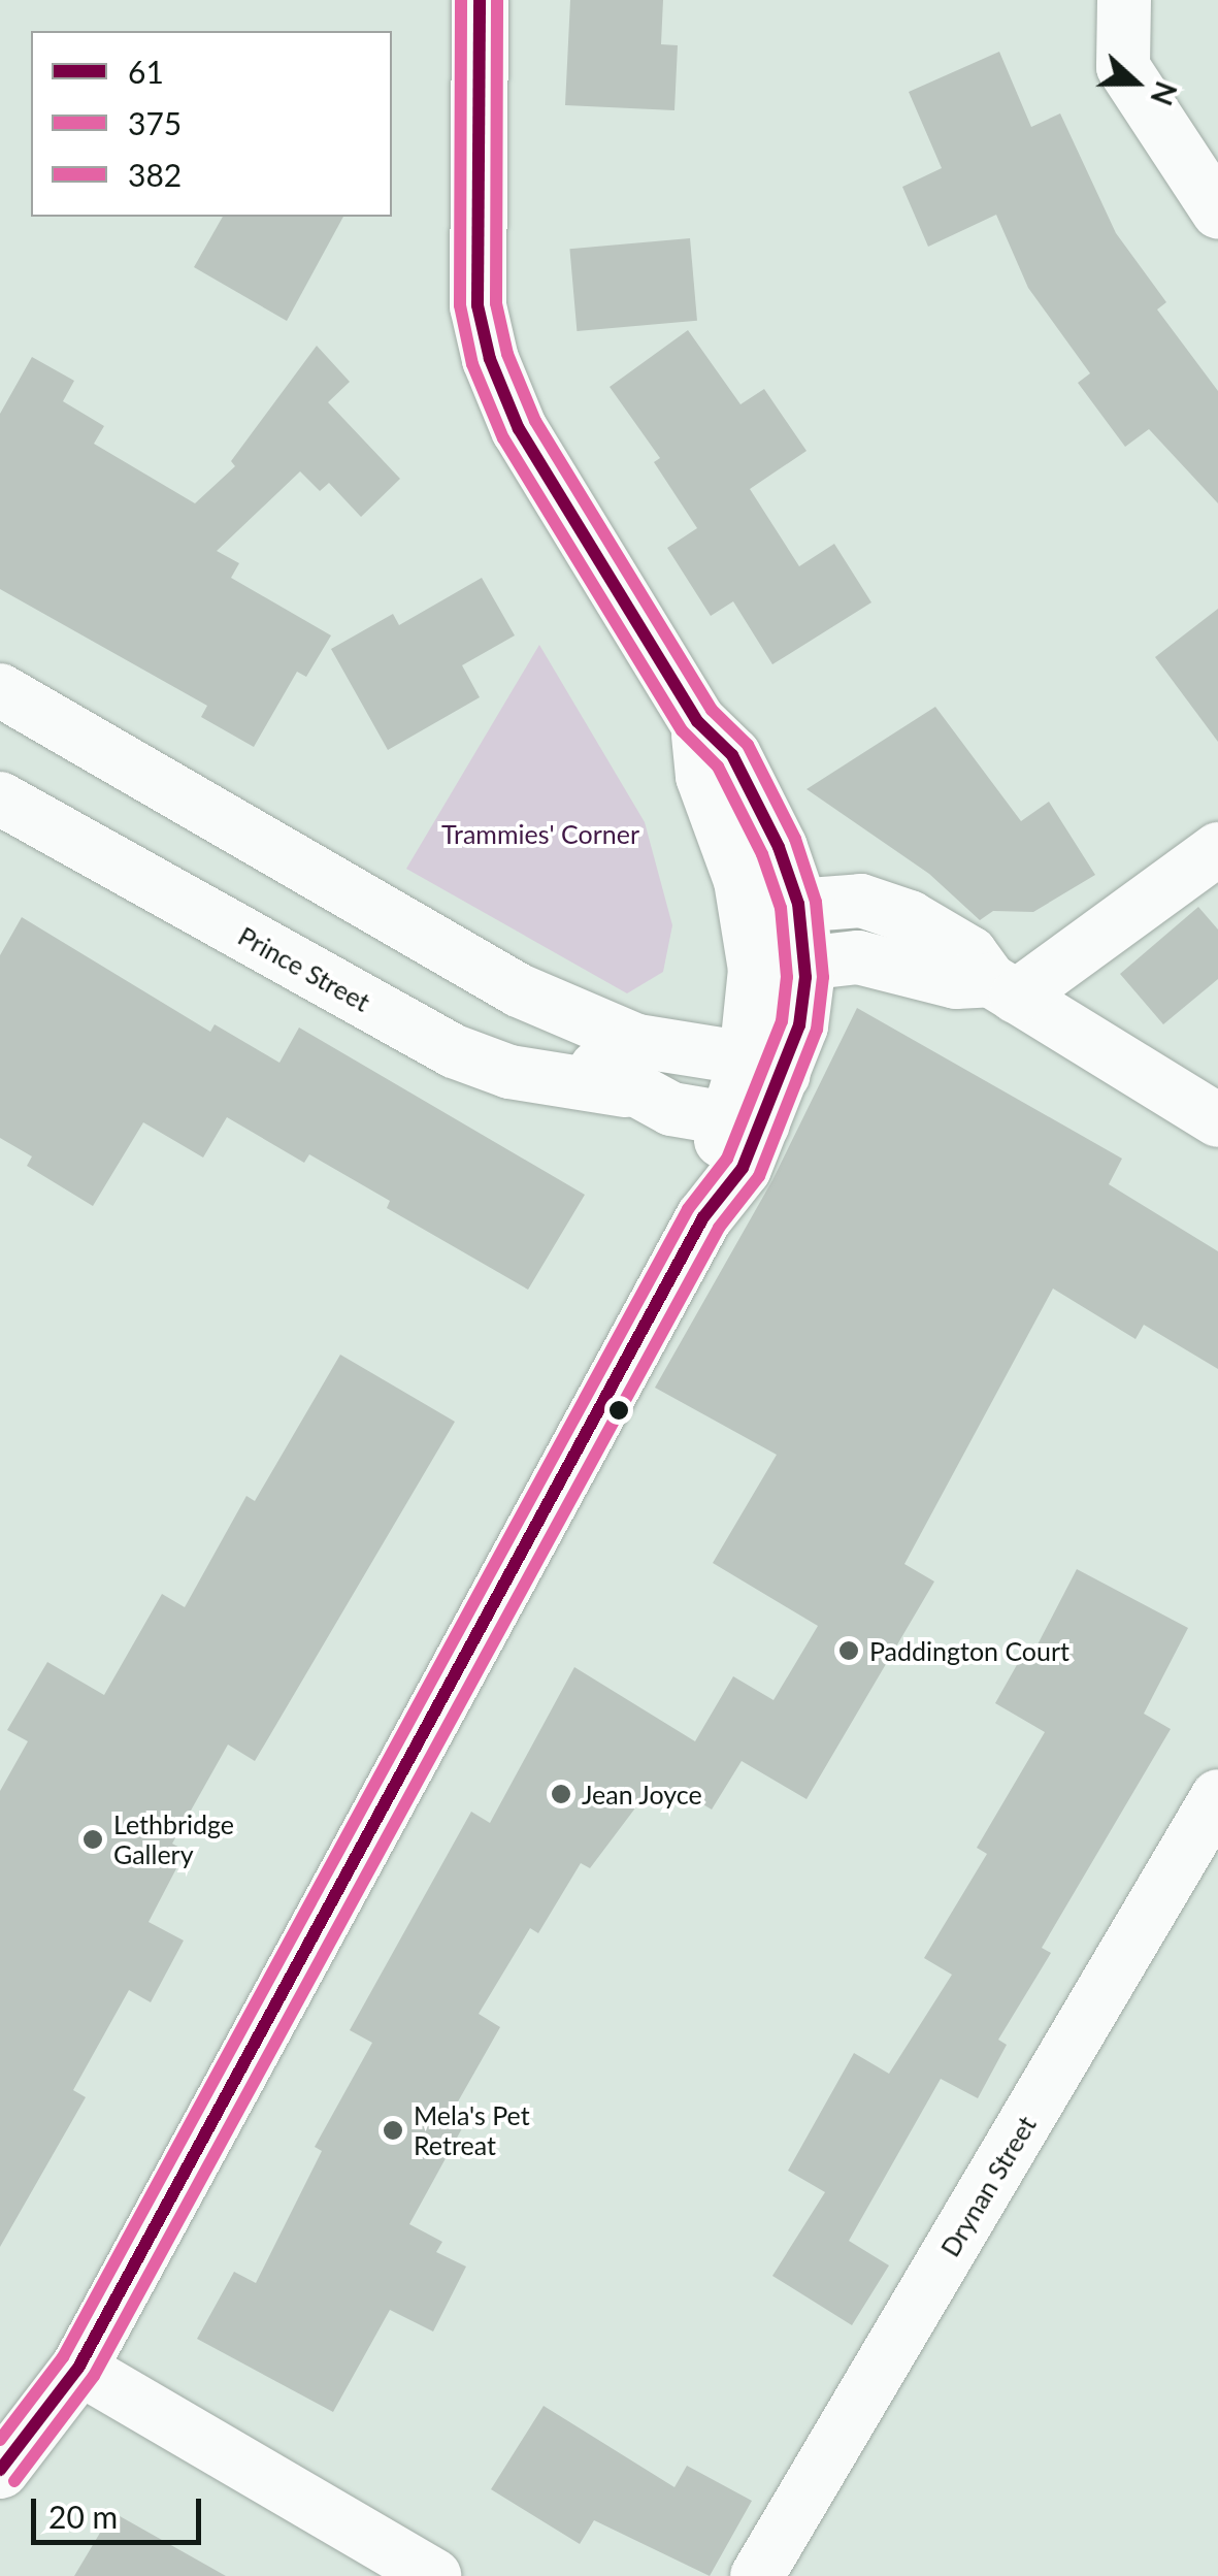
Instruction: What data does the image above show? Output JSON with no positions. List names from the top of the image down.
{
  "streets": {
    "street": ["Prince Street", "Drynan Street"]
  },
  "parks": ["Trammies' Corner"],
  "places": [
    "Paddington Court",
    "Jean Joyce",
    "Lethbridge Gallery",
    "Mela's Pet Retreat"
  ],
  "lines": ["transit line 61", "transit line 375", "transit line 382"],
  "legend": ["61", "375", "382"],
  "scale_bar": "20 m",
  "north": "right"
}
